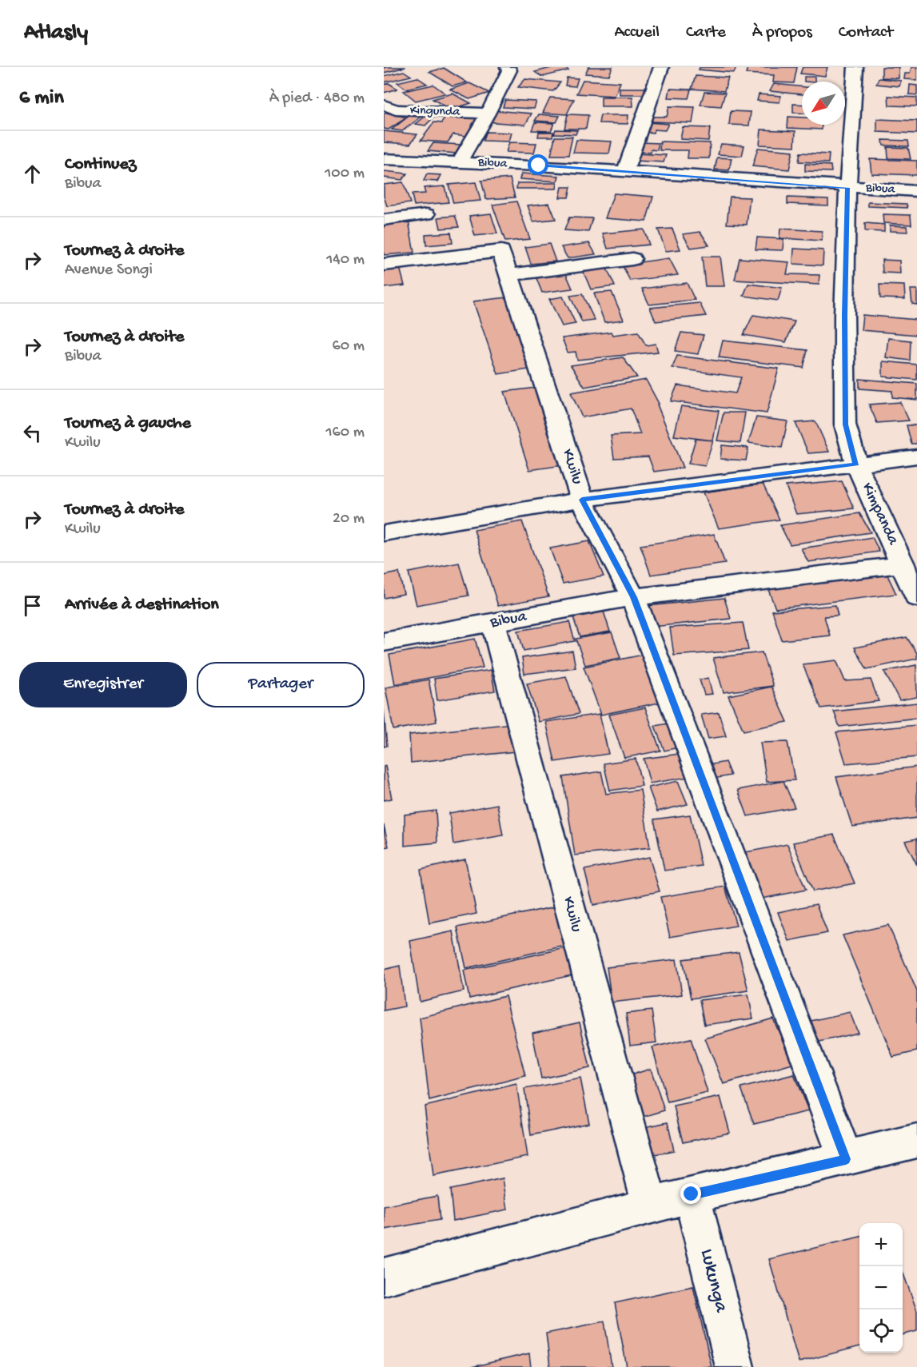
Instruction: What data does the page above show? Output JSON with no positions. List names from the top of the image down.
{
  "streets": {
    "street": [
      "Kingunda",
      "Bibua",
      "Kwilu",
      "Kimpanda",
      "Lukunga"
    ]
  },
  "crossings": [
    ["Bibua", "Kwilu"],
    ["Bibua", "Kimpanda"]
  ],
  "north": "bottom left",
  "page": {
    "header": "Atlasly",
    "nav": [
      "Accueil",
      "Carte",
      "À propos",
      "Contact"
    ],
    "heading": ["6 min", "À pied · 480 m"],
    "list": [
      ["Continuez", "Bibua", "100 m"],
      ["Tournez à droite", "Avenue Songi", "140 m"],
      ["Tournez à droite", "Bibua", "60 m"],
      ["Tournez à gauche", "Kwilu", "160 m"],
      ["Tournez à droite", "Kwilu", "20 m"],
      "Arrivée à destination"
    ],
    "buttons": ["Enregistrer", "Partager"],
    "map_buttons": ["+", "−"]
  }
}
